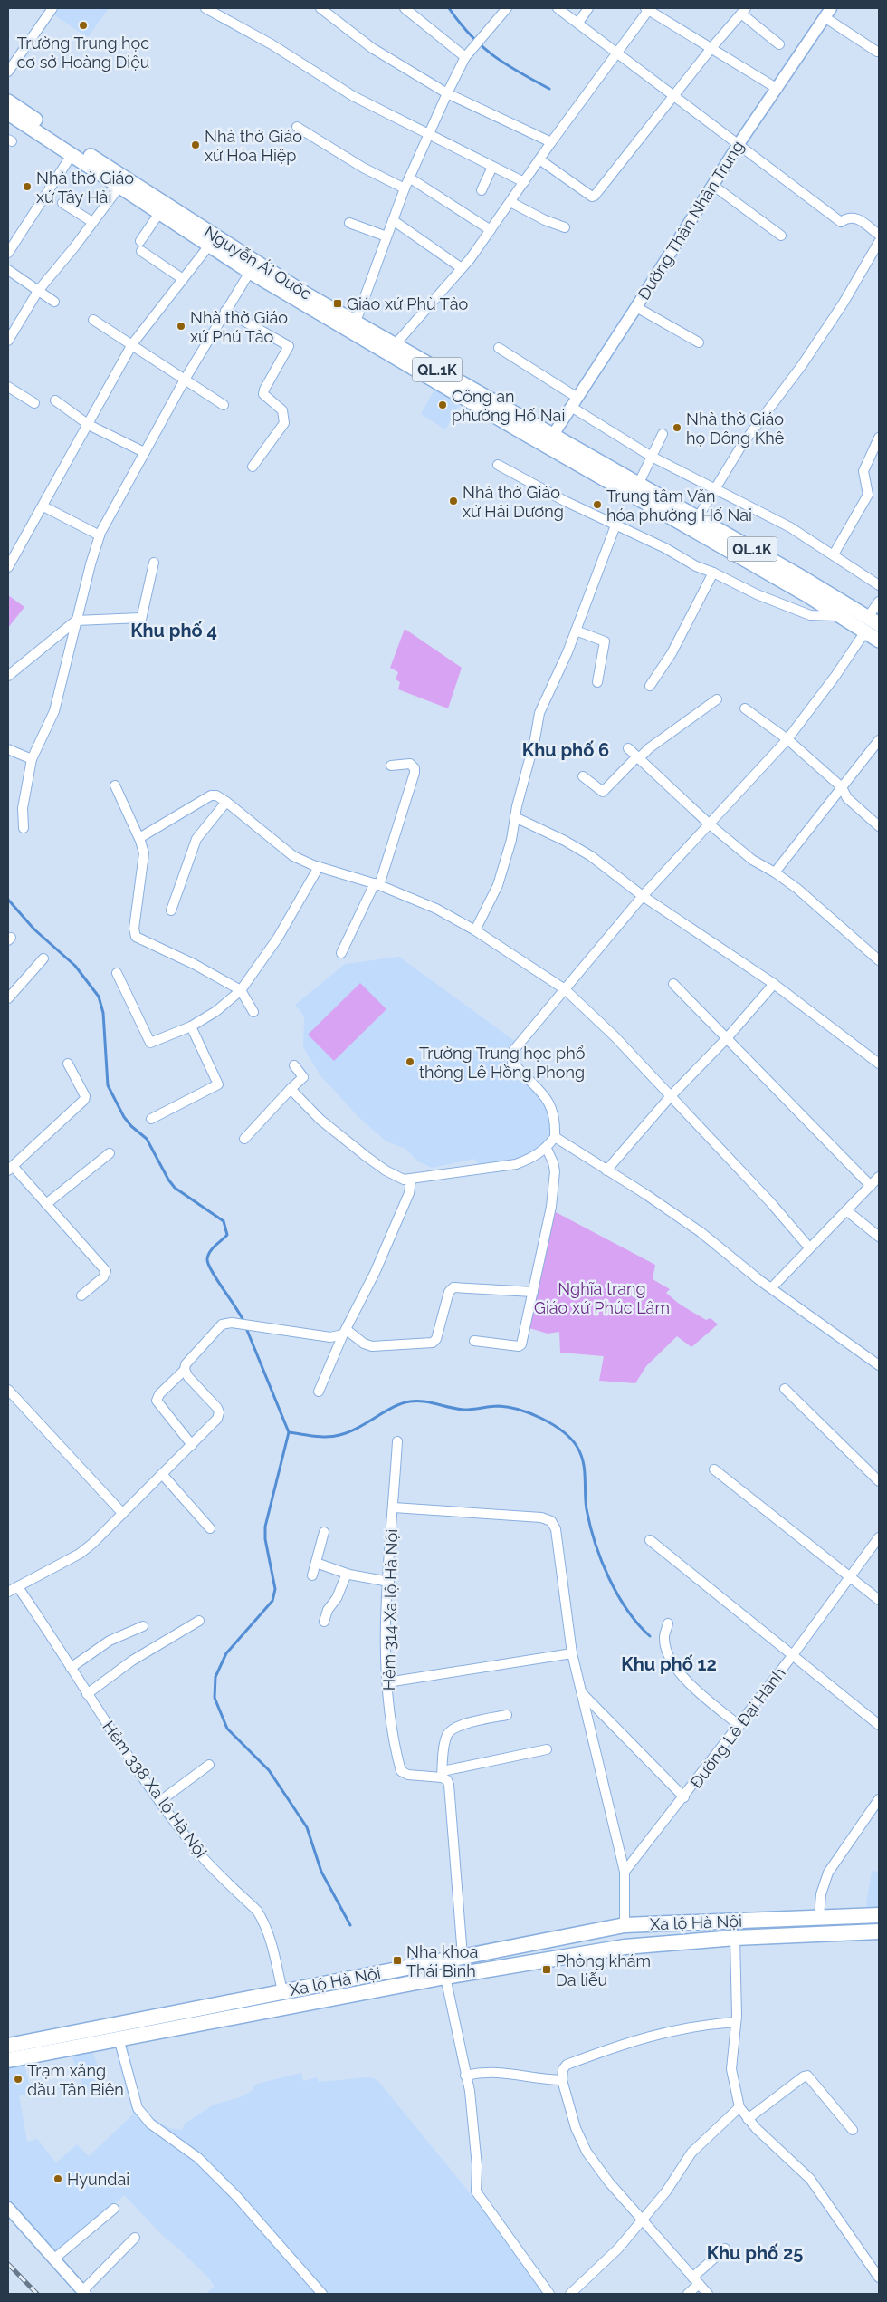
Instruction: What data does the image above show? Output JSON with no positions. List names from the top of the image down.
{
  "streets": {
    "highway": ["Xa lộ Hà Nội"],
    "main road": ["Nguyễn Ái Quốc", "QL.1K"],
    "street": [
      "Đường Thân Nhân Trung",
      "Hẻm 314 Xa lộ Hà Nội",
      "Đường Lê Đại Hành",
      "Hẻm 338 Xa lộ Hà Nội"
    ]
  },
  "crossings": [
    ["Đường Thân Nhân Trung", "Nguyễn Ái Quốc"],
    ["Nguyễn Ái Quốc", "QL.1K"],
    ["Hẻm 338 Xa lộ Hà Nội", "Xa lộ Hà Nội"]
  ],
  "districts": [
    "Khu phố 4",
    "Khu phố 6",
    "Khu phố 12",
    "Khu phố 25"
  ],
  "parks": ["Nghĩa trang Giáo xứ Phúc Lâm"],
  "places": {
    "other": [
      "Trường Trung học cơ sở Hoàng Diệu",
      "Nhà thờ Giáo xứ Hòa Hiệp",
      "Nhà thờ Giáo xứ Tây Hải",
      "Nhà thờ Giáo xứ Phú Tảo",
      "Công an phường Hố Nai",
      "Nhà thờ Giáo họ Đông Khê",
      "Nhà thờ Giáo xứ Hải Dương",
      "Trung tâm Văn hóa phường Hố Nai",
      "Trường Trung học phổ thông Lê Hồng Phong",
      "Trạm xăng dầu Tân Biên",
      "Hyundai"
    ],
    "transit": ["Giáo xứ Phù Tảo", "Nha khoa Thái Bình", "Phòng khám Da liễu"]
  }
}
